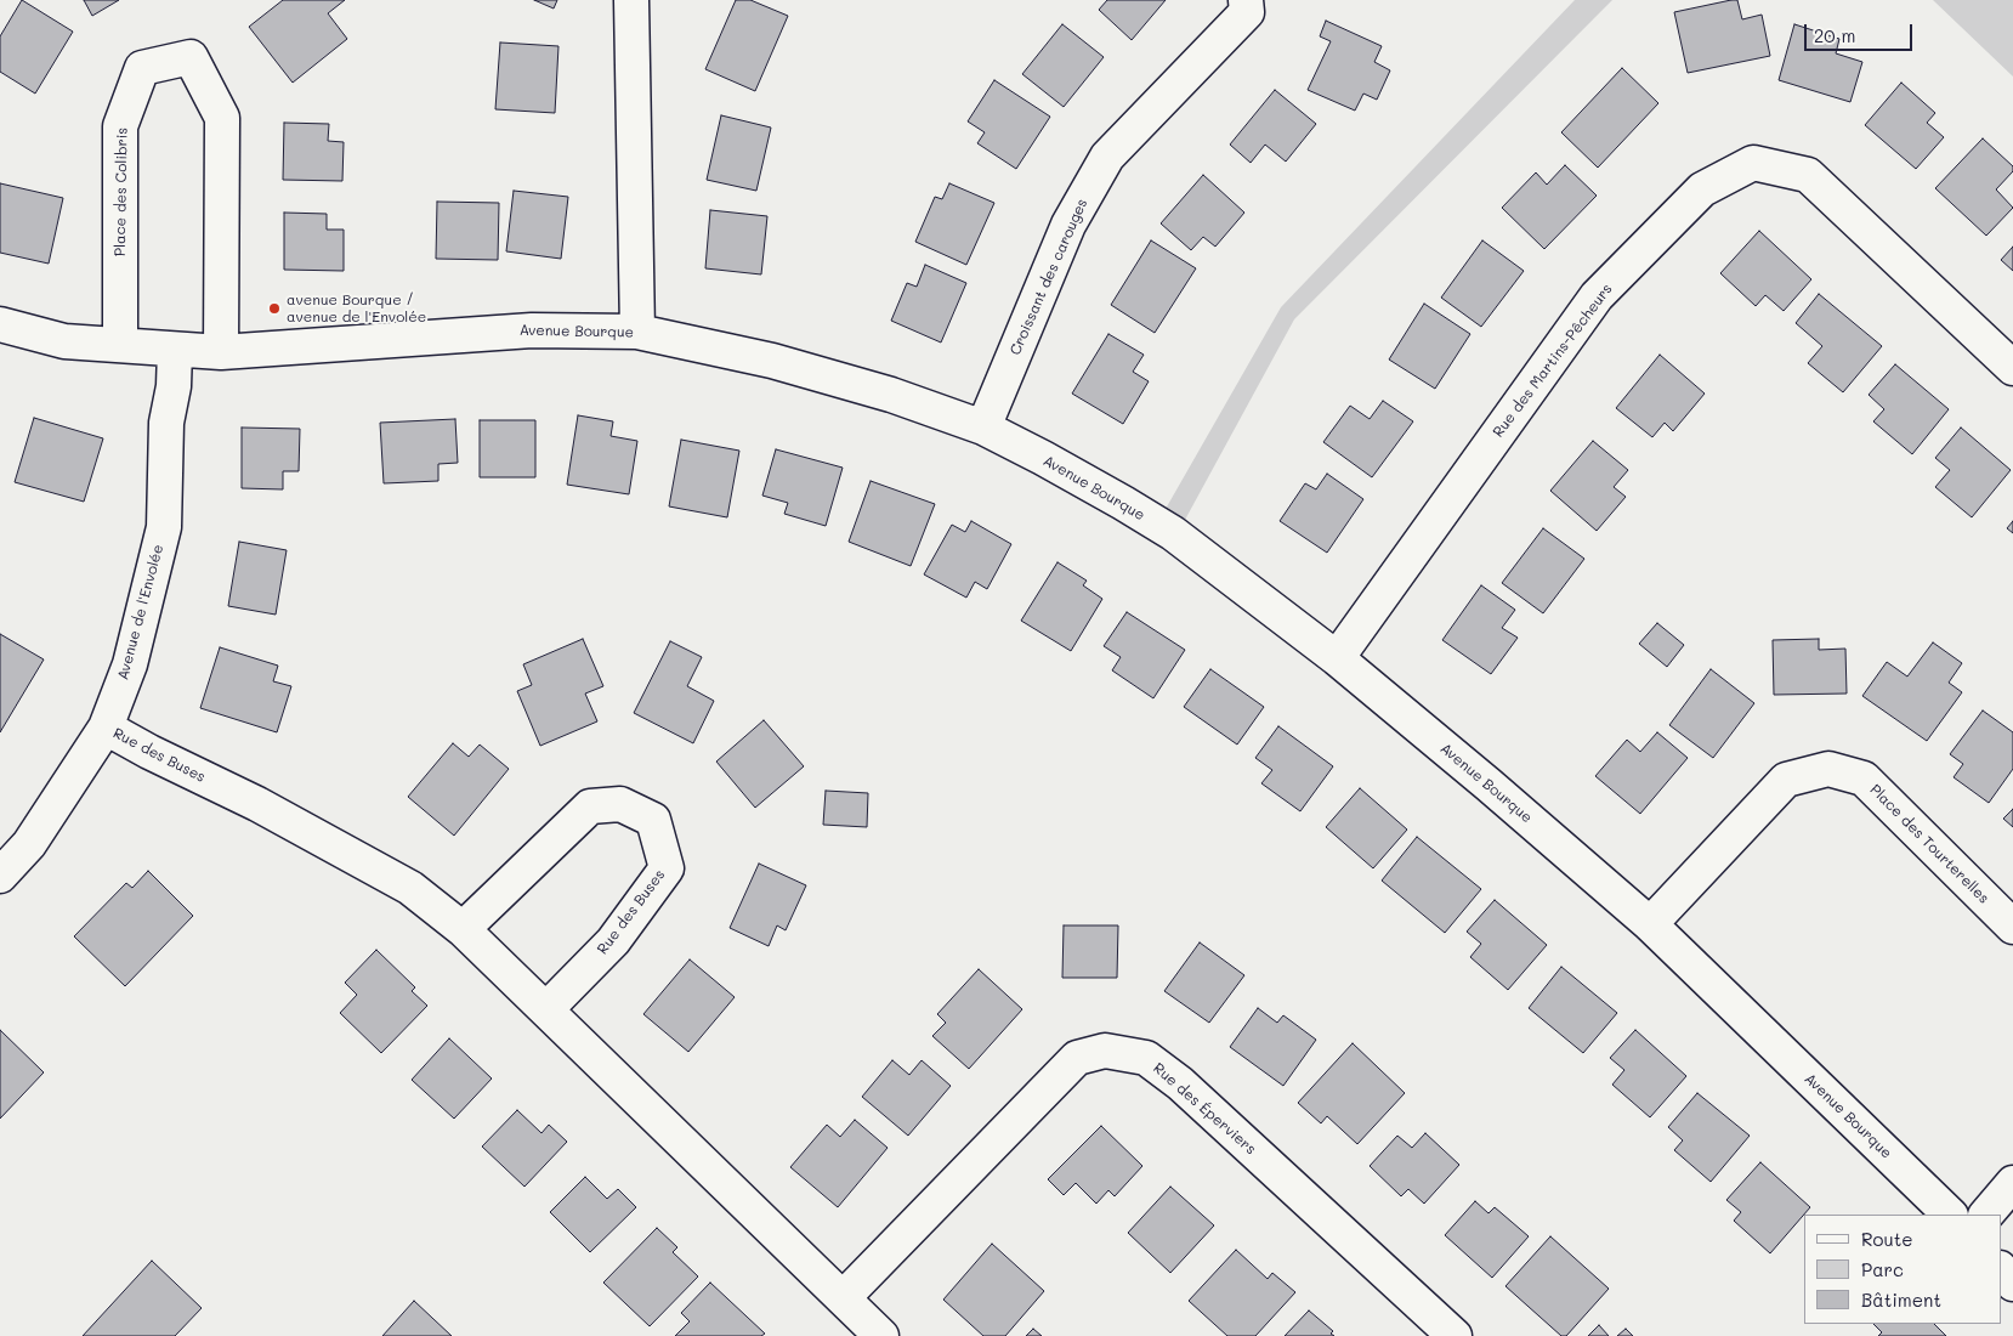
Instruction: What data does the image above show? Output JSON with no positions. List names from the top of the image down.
{
  "streets": {
    "street": [
      "Place des Colibris",
      "Croissant des carouges",
      "Avenue Bourque",
      "Rue des Martins-Pêcheurs",
      "Avenue de l'Envolée",
      "Rue des Buses",
      "Place des Tourterelles",
      "Rue des Éperviers"
    ]
  },
  "crossings": [
    ["Place des Colibris", "Avenue Bourque"],
    ["Croissant des carouges", "Avenue Bourque"],
    ["Avenue Bourque", "Rue des Martins-Pêcheurs"],
    ["Avenue Bourque", "Avenue de l'Envolée"],
    ["Avenue Bourque", "Place des Tourterelles"],
    ["Avenue de l'Envolée", "Rue des Buses"],
    ["Rue des Buses", "Rue des Éperviers"]
  ],
  "places": ["avenue Bourque / avenue de l'Envolée"],
  "legend": ["Route", "Parc", "Bâtiment"],
  "scale_bar": "20 m"
}
